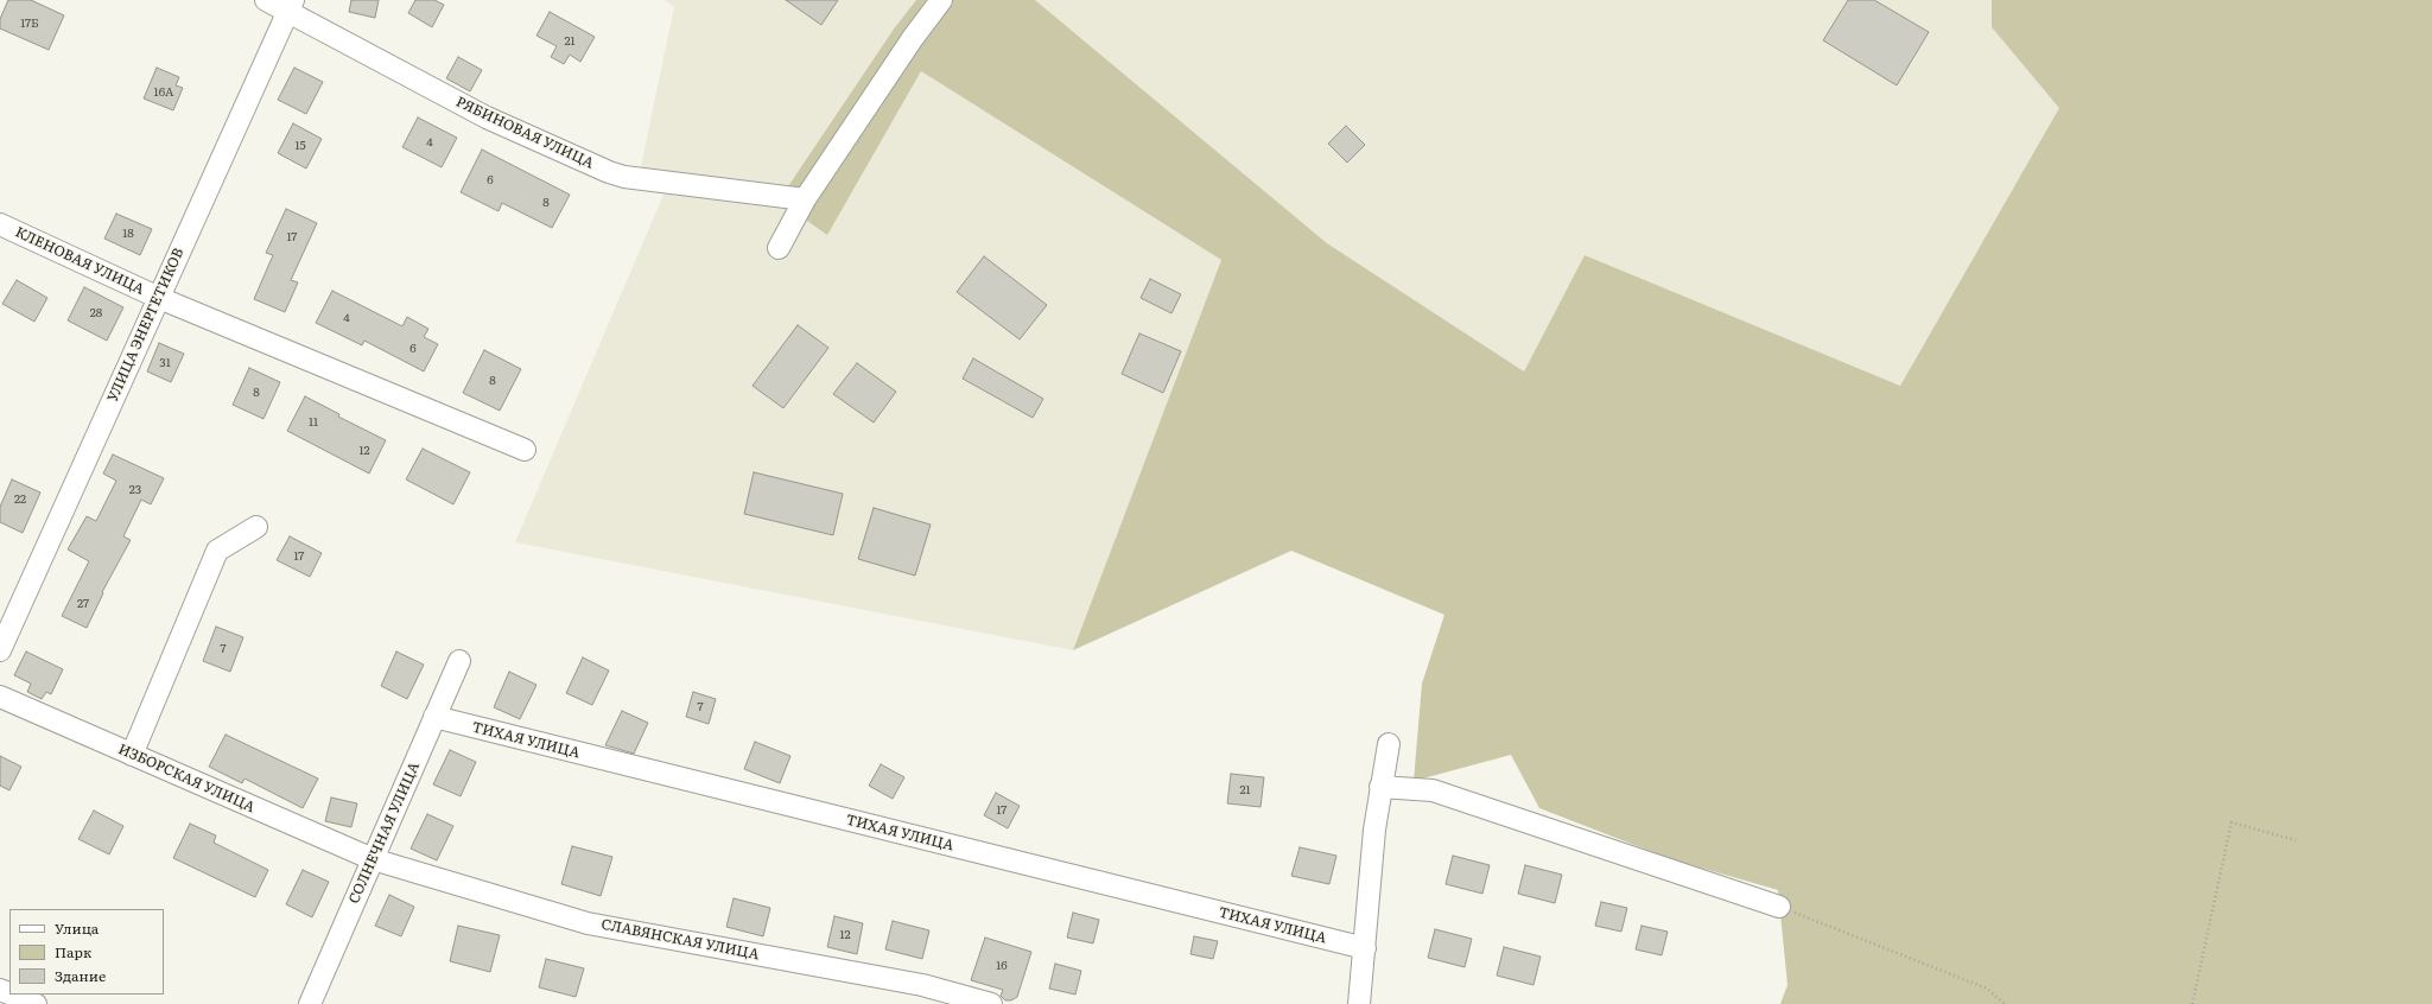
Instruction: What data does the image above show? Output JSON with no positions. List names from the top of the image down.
{
  "streets": {
    "street": [
      "РЯБИНОВАЯ УЛИЦА",
      "КЛЕНОВАЯ УЛИЦА",
      "УЛИЦА ЭНЕРГЕТИКОВ",
      "ТИХАЯ УЛИЦА",
      "ИЗБОРСКАЯ УЛИЦА",
      "СОЛНЕЧНАЯ УЛИЦА",
      "СЛАВЯНСКАЯ УЛИЦА"
    ]
  },
  "crossings": [
    ["РЯБИНОВАЯ УЛИЦА", "УЛИЦА ЭНЕРГЕТИКОВ"],
    ["КЛЕНОВАЯ УЛИЦА", "УЛИЦА ЭНЕРГЕТИКОВ"],
    ["ТИХАЯ УЛИЦА", "СОЛНЕЧНАЯ УЛИЦА"],
    ["ИЗБОРСКАЯ УЛИЦА", "СОЛНЕЧНАЯ УЛИЦА"],
    ["ИЗБОРСКАЯ УЛИЦА", "СЛАВЯНСКАЯ УЛИЦА"],
    ["СОЛНЕЧНАЯ УЛИЦА", "СЛАВЯНСКАЯ УЛИЦА"]
  ],
  "house_numbers": [
    "17Б",
    "21",
    "16А",
    "4",
    "15",
    "6",
    "8",
    "18",
    "17",
    "28",
    "4",
    "6",
    "31",
    "8",
    "8",
    "11",
    "12",
    "23",
    "22",
    "17",
    "27",
    "7",
    "7",
    "21",
    "17",
    "12",
    "16"
  ],
  "legend": ["Улица", "Парк", "Здание"]
}
